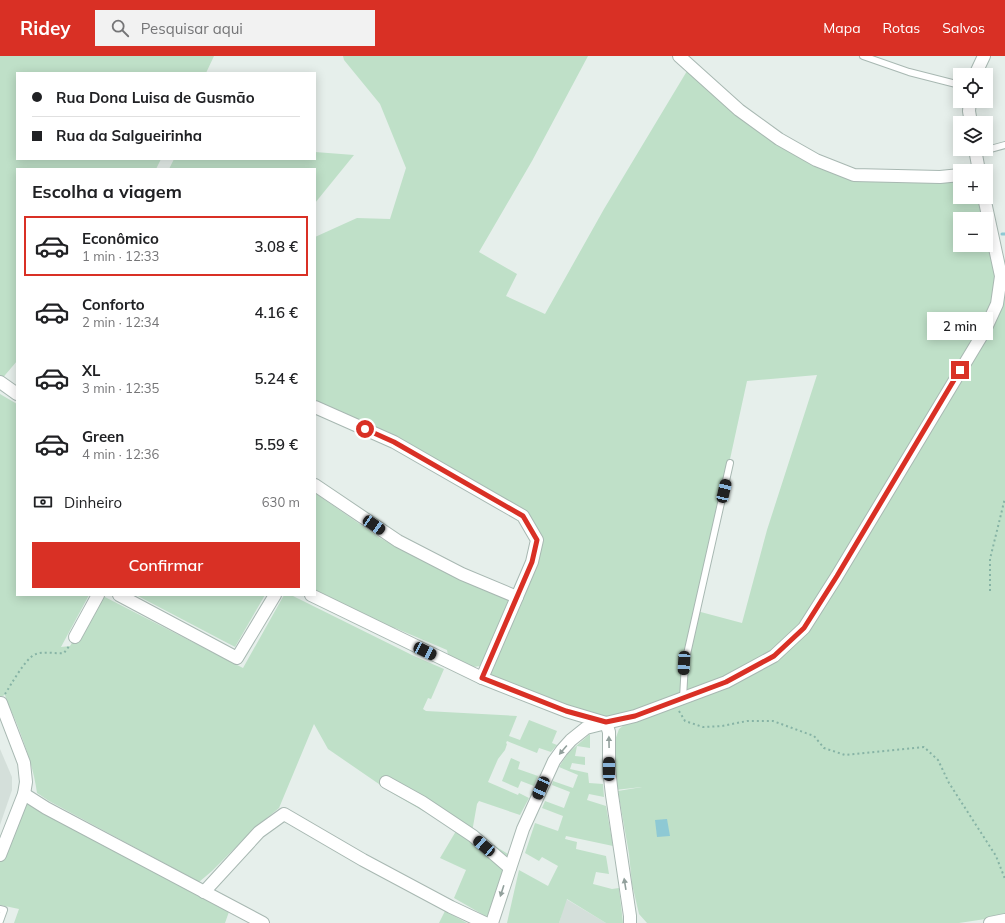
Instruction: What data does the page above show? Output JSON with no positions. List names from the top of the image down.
{
  "page": {
    "header": "Ridey",
    "search": "Pesquisar aqui",
    "nav": ["Mapa", "Rotas", "Salvos"],
    "map_buttons": ["+", "−"],
    "banner": ["Rua Dona Luisa de Gusmão", "Rua da Salgueirinha"],
    "heading": "Escolha a viagem",
    "list": [
      {
        "name": "Econômico",
        "note": "1 min · 12:33",
        "value": "3.08 €"
      },
      {
        "name": "Conforto",
        "note": "2 min · 12:34",
        "value": "4.16 €"
      },
      {
        "name": "XL",
        "note": "3 min · 12:35",
        "value": "5.24 €"
      },
      {
        "name": "Green",
        "note": "4 min · 12:36",
        "value": "5.59 €"
      }
    ],
    "bubble": "2 min",
    "pay": ["Dinheiro", "630 m"],
    "buttons": "Confirmar"
  }
}
